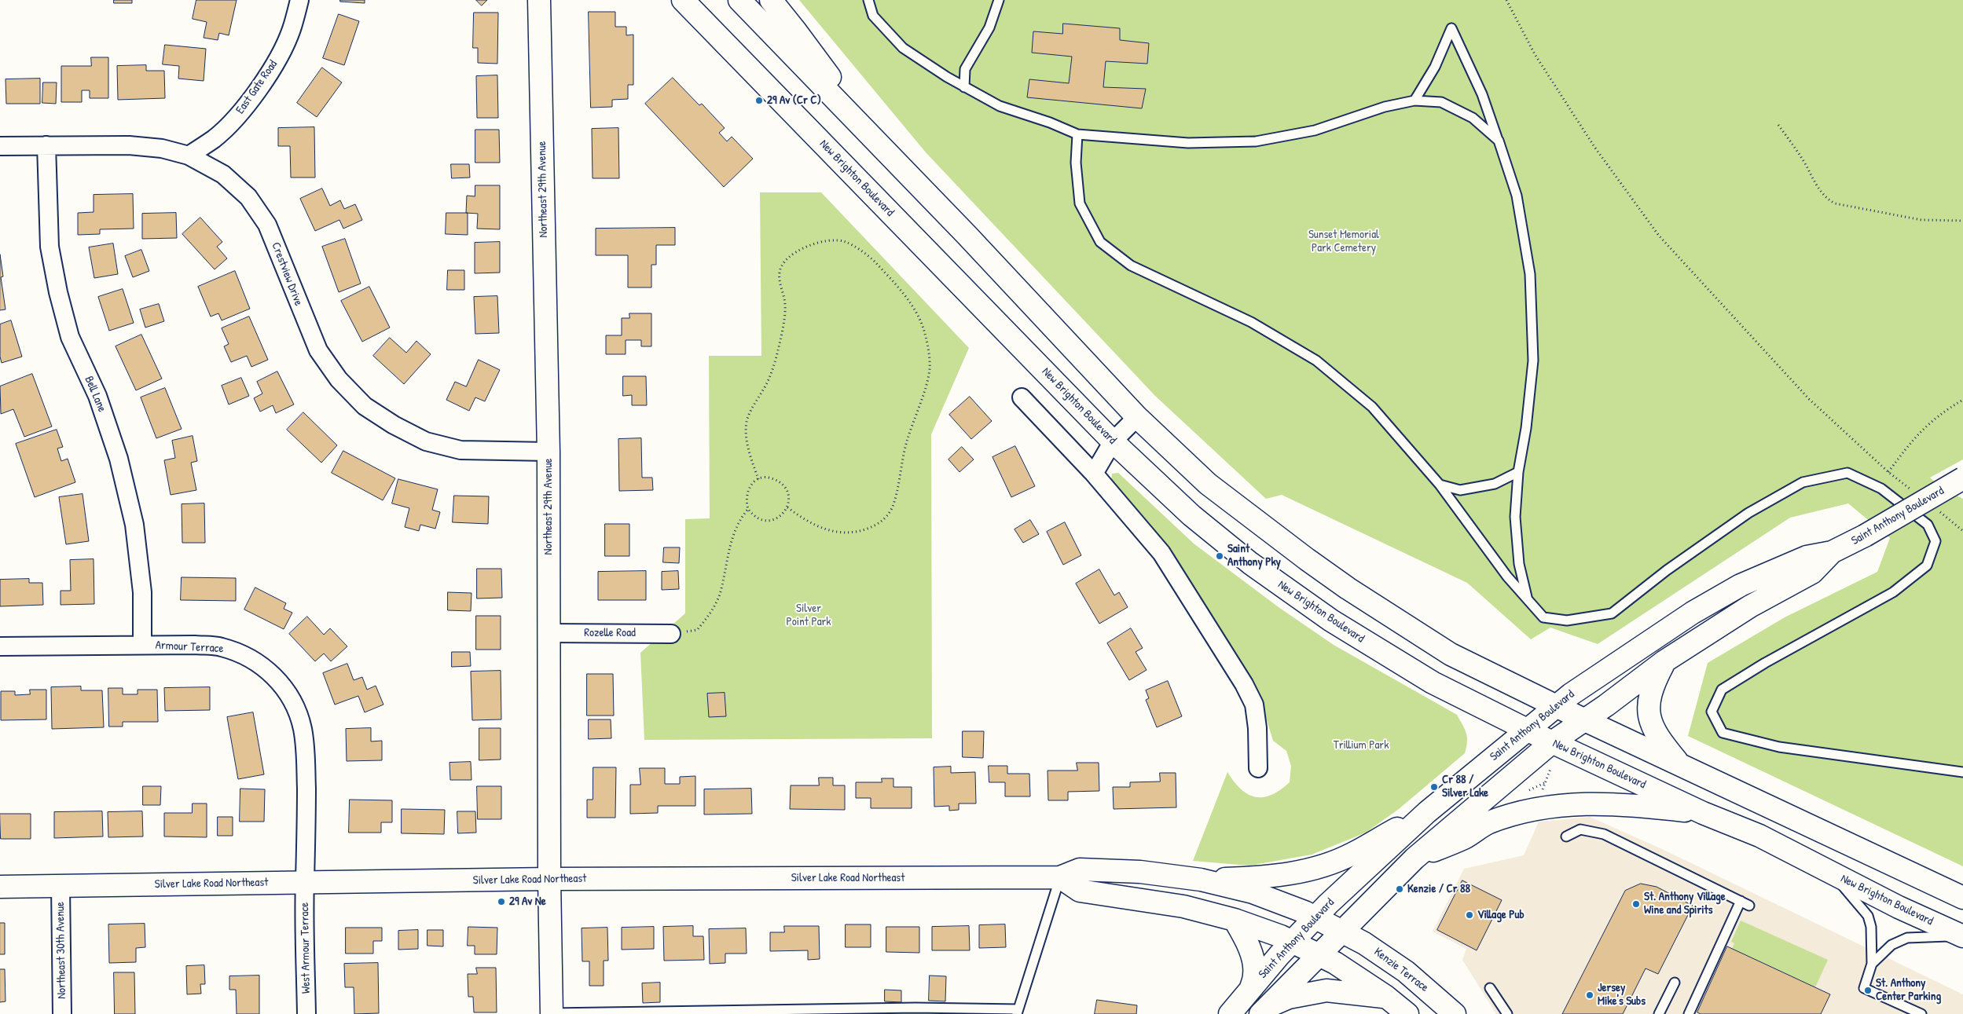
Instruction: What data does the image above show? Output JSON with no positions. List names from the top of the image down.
{
  "streets": {
    "main road": [
      "New Brighton Boulevard",
      "Northeast 29th Avenue",
      "Saint Anthony Boulevard",
      "Silver Lake Road Northeast",
      "Kenzie Terrace"
    ],
    "street": [
      "East Gate Road",
      "Crestview Drive",
      "Bell Lane",
      "Rozelle Road",
      "Armour Terrace",
      "West Armour Terrace",
      "Northeast 30th Avenue"
    ]
  },
  "crossings": [
    ["East Gate Road", "Crestview Drive"],
    ["New Brighton Boulevard", "Saint Anthony Boulevard"],
    ["Northeast 29th Avenue", "Crestview Drive"],
    ["Northeast 29th Avenue", "Rozelle Road"],
    ["Northeast 29th Avenue", "Silver Lake Road Northeast"],
    ["Crestview Drive", "Bell Lane"],
    ["Bell Lane", "Armour Terrace"],
    ["Saint Anthony Boulevard", "Silver Lake Road Northeast"],
    ["Saint Anthony Boulevard", "Kenzie Terrace"],
    ["Armour Terrace", "Silver Lake Road Northeast"],
    ["Armour Terrace", "West Armour Terrace"],
    ["Silver Lake Road Northeast", "West Armour Terrace"],
    ["Silver Lake Road Northeast", "Northeast 30th Avenue"],
    ["Silver Lake Road Northeast", "Kenzie Terrace"]
  ],
  "parks": ["Sunset Memorial Park Cemetery", "Silver Point Park", "Trillium Park"],
  "places": [
    "29 Av (Cr C)",
    "Saint Anthony Pky",
    "Cr 88 / Silver Lake",
    "Kenzie / Cr 88",
    "29 Av Ne",
    "St. Anthony Village Wine and Spirits",
    "Village Pub",
    "St. Anthony Center Parking",
    "Jersey Mike's Subs"
  ]
}
